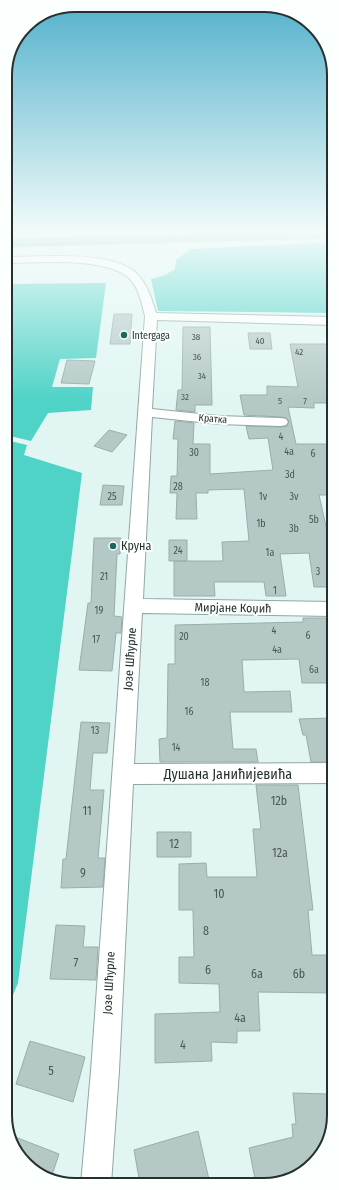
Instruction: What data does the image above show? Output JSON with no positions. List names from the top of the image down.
{
  "streets": {
    "street": [
      "Кратка",
      "Мирјане Коџић",
      "Јозе Шћурле",
      "Душана Јанићијевића"
    ]
  },
  "crossings": [
    ["Кратка", "Јозе Шћурле"],
    ["Мирјане Коџић", "Јозе Шћурле"],
    ["Јозе Шћурле", "Душана Јанићијевића"]
  ],
  "places": ["Intergaga", "Круна"],
  "house_numbers": [
    "38",
    "40",
    "42",
    "36",
    "34",
    "32",
    "5",
    "7",
    "4",
    "4a",
    "30",
    "6",
    "3d",
    "28",
    "25",
    "1v",
    "3v",
    "5b",
    "1b",
    "3b",
    "24",
    "1a",
    "3",
    "21",
    "1",
    "19",
    "4",
    "6",
    "20",
    "17",
    "4a",
    "6a",
    "18",
    "16",
    "13",
    "14",
    "12b",
    "11",
    "12",
    "12a",
    "9",
    "10",
    "8",
    "7",
    "6",
    "6a",
    "6b",
    "4a",
    "4",
    "5"
  ]
}
